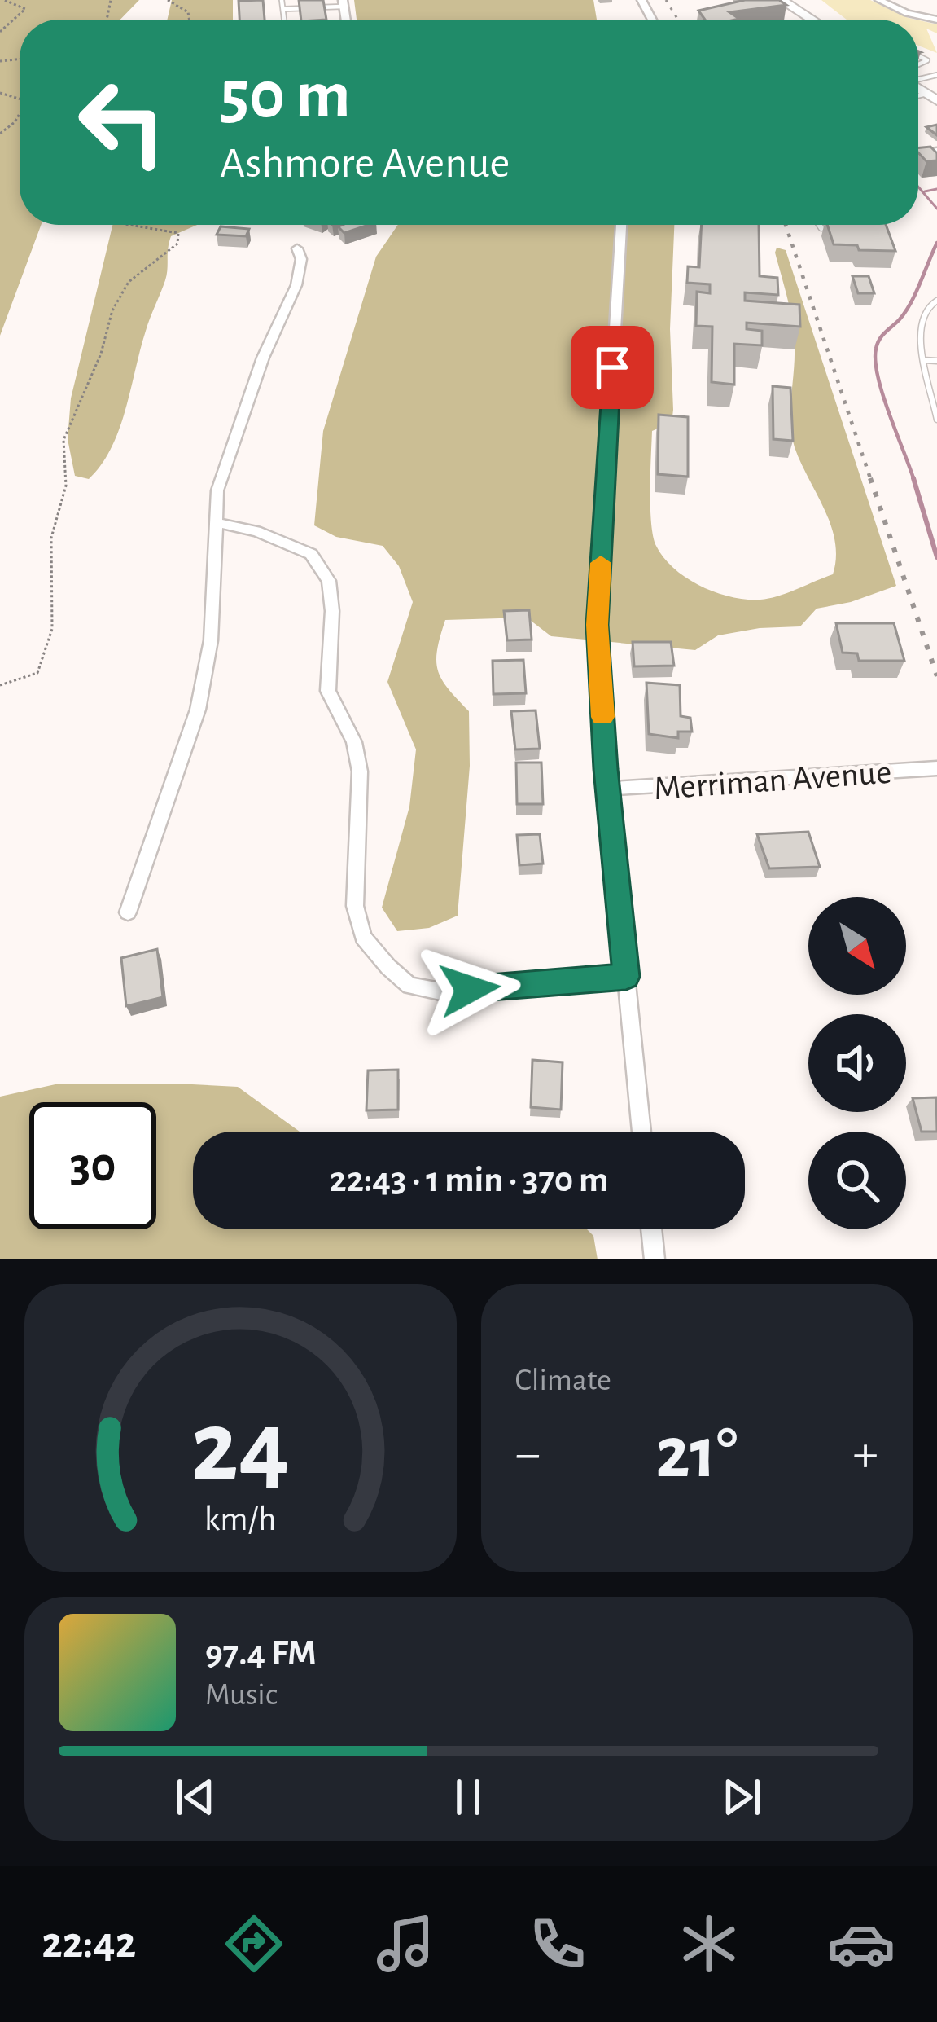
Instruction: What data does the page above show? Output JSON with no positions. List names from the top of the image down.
{
  "streets": {
    "street": ["Merriman Avenue"]
  },
  "north": "bottom right",
  "page": {
    "turn": ["50 m", "Ashmore Avenue"],
    "limit": "30",
    "trip": "22:43 · 1 min · 370 m",
    "tile": "Climate",
    "heat": ["−", "21°", "+"],
    "song": ["97.4 FM", "Music"],
    "tabs": "22:42",
    "gauge": ["24", "km/h"]
  }
}
